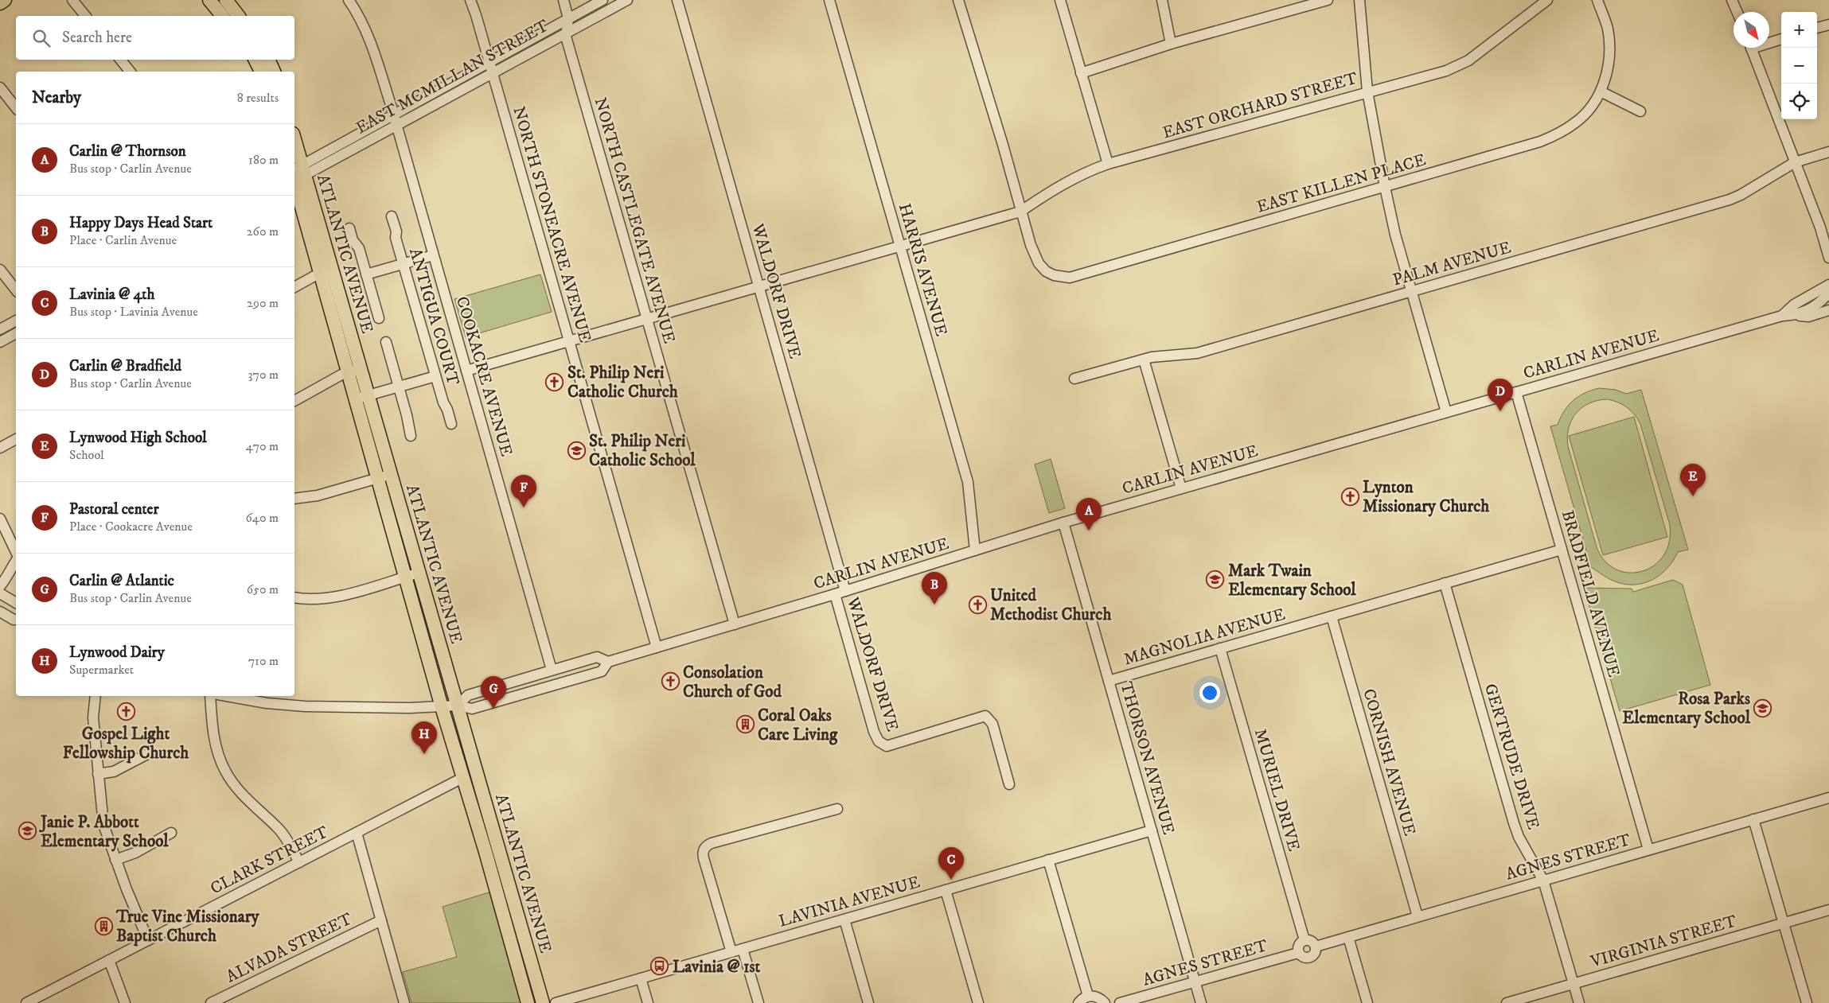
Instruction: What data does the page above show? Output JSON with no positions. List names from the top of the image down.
{
  "streets": {
    "main road": ["ATLANTIC AVENUE"],
    "street": [
      "EAST MCMILLAN STREET",
      "EAST ORCHARD STREET",
      "EAST KILLEN PLACE",
      "NORTH CASTLEGATE AVENUE",
      "NORTH STONEACRE AVENUE",
      "PALM AVENUE",
      "HARRIS AVENUE",
      "WALDORF DRIVE",
      "ANTIGUA COURT",
      "CARLIN AVENUE",
      "COOKACRE AVENUE",
      "BRADFIELD AVENUE",
      "MAGNOLIA AVENUE",
      "GERTRUDE DRIVE",
      "THORSON AVENUE",
      "CORNISH AVENUE",
      "MURIEL DRIVE",
      "AGNES STREET",
      "CLARK STREET",
      "LAVINIA AVENUE",
      "VIRGINIA STREET",
      "ALVADA STREET"
    ]
  },
  "crossings": [
    ["EAST MCMILLAN STREET", "NORTH CASTLEGATE AVENUE"],
    ["EAST MCMILLAN STREET", "NORTH STONEACRE AVENUE"],
    ["EAST MCMILLAN STREET", "ATLANTIC AVENUE"],
    ["EAST MCMILLAN STREET", "COOKACRE AVENUE"],
    ["EAST ORCHARD STREET", "EAST KILLEN PLACE"],
    ["EAST ORCHARD STREET", "NORTH CASTLEGATE AVENUE"],
    ["EAST ORCHARD STREET", "NORTH STONEACRE AVENUE"],
    ["EAST ORCHARD STREET", "HARRIS AVENUE"],
    ["EAST ORCHARD STREET", "WALDORF DRIVE"],
    ["EAST ORCHARD STREET", "COOKACRE AVENUE"],
    ["NORTH CASTLEGATE AVENUE", "CARLIN AVENUE"],
    ["NORTH STONEACRE AVENUE", "CARLIN AVENUE"],
    ["ATLANTIC AVENUE", "CARLIN AVENUE"],
    ["ATLANTIC AVENUE", "CLARK STREET"],
    ["HARRIS AVENUE", "CARLIN AVENUE"],
    ["WALDORF DRIVE", "CARLIN AVENUE"],
    ["CARLIN AVENUE", "COOKACRE AVENUE"],
    ["CARLIN AVENUE", "BRADFIELD AVENUE"],
    ["CARLIN AVENUE", "THORSON AVENUE"],
    ["BRADFIELD AVENUE", "MAGNOLIA AVENUE"],
    ["BRADFIELD AVENUE", "AGNES STREET"],
    ["MAGNOLIA AVENUE", "GERTRUDE DRIVE"],
    ["MAGNOLIA AVENUE", "THORSON AVENUE"],
    ["MAGNOLIA AVENUE", "CORNISH AVENUE"],
    ["MAGNOLIA AVENUE", "MURIEL DRIVE"],
    ["GERTRUDE DRIVE", "AGNES STREET"],
    ["GERTRUDE DRIVE", "VIRGINIA STREET"],
    ["THORSON AVENUE", "AGNES STREET"],
    ["THORSON AVENUE", "LAVINIA AVENUE"],
    ["CORNISH AVENUE", "AGNES STREET"],
    ["MURIEL DRIVE", "AGNES STREET"]
  ],
  "places": {
    "church": [
      "St. Philip Neri Catholic Church",
      "Lynton Missionary Church",
      "United Methodist Church",
      "Consolation Church of God",
      "Gospel Light Fellowship Church"
    ],
    "school or university": [
      "St. Philip Neri Catholic School",
      "Mark Twain Elementary School",
      "Rosa Parks Elementary School",
      "Janie P. Abbott Elementary School"
    ],
    "building": ["Coral Oaks Care Living", "True Vine Missionary Baptist Church"],
    "bus stop": ["Lavinia @ 1st"]
  },
  "north": "bottom right",
  "page": {
    "map_buttons": ["+", "−"],
    "search": "Search here",
    "heading": ["Nearby", "8 results"],
    "list": [
      {
        "mark": "A",
        "name": "Carlin @ Thornson",
        "note": "Bus stop · Carlin Avenue",
        "value": "180 m"
      },
      {
        "mark": "B",
        "name": "Happy Days Head Start",
        "note": "Place · Carlin Avenue",
        "value": "260 m"
      },
      {
        "mark": "C",
        "name": "Lavinia @ 4th",
        "note": "Bus stop · Lavinia Avenue",
        "value": "290 m"
      },
      {
        "mark": "D",
        "name": "Carlin @ Bradfield",
        "note": "Bus stop · Carlin Avenue",
        "value": "370 m"
      },
      {
        "mark": "E",
        "name": "Lynwood High School",
        "note": "School",
        "value": "470 m"
      },
      {
        "mark": "F",
        "name": "Pastoral center",
        "note": "Place · Cookacre Avenue",
        "value": "640 m"
      },
      {
        "mark": "G",
        "name": "Carlin @ Atlantic",
        "note": "Bus stop · Carlin Avenue",
        "value": "650 m"
      },
      {
        "mark": "H",
        "name": "Lynwood Dairy",
        "note": "Supermarket",
        "value": "710 m"
      }
    ],
    "pins": [
      "D",
      "E",
      "F",
      "A",
      "B",
      "G",
      "H",
      "C"
    ]
  }
}
